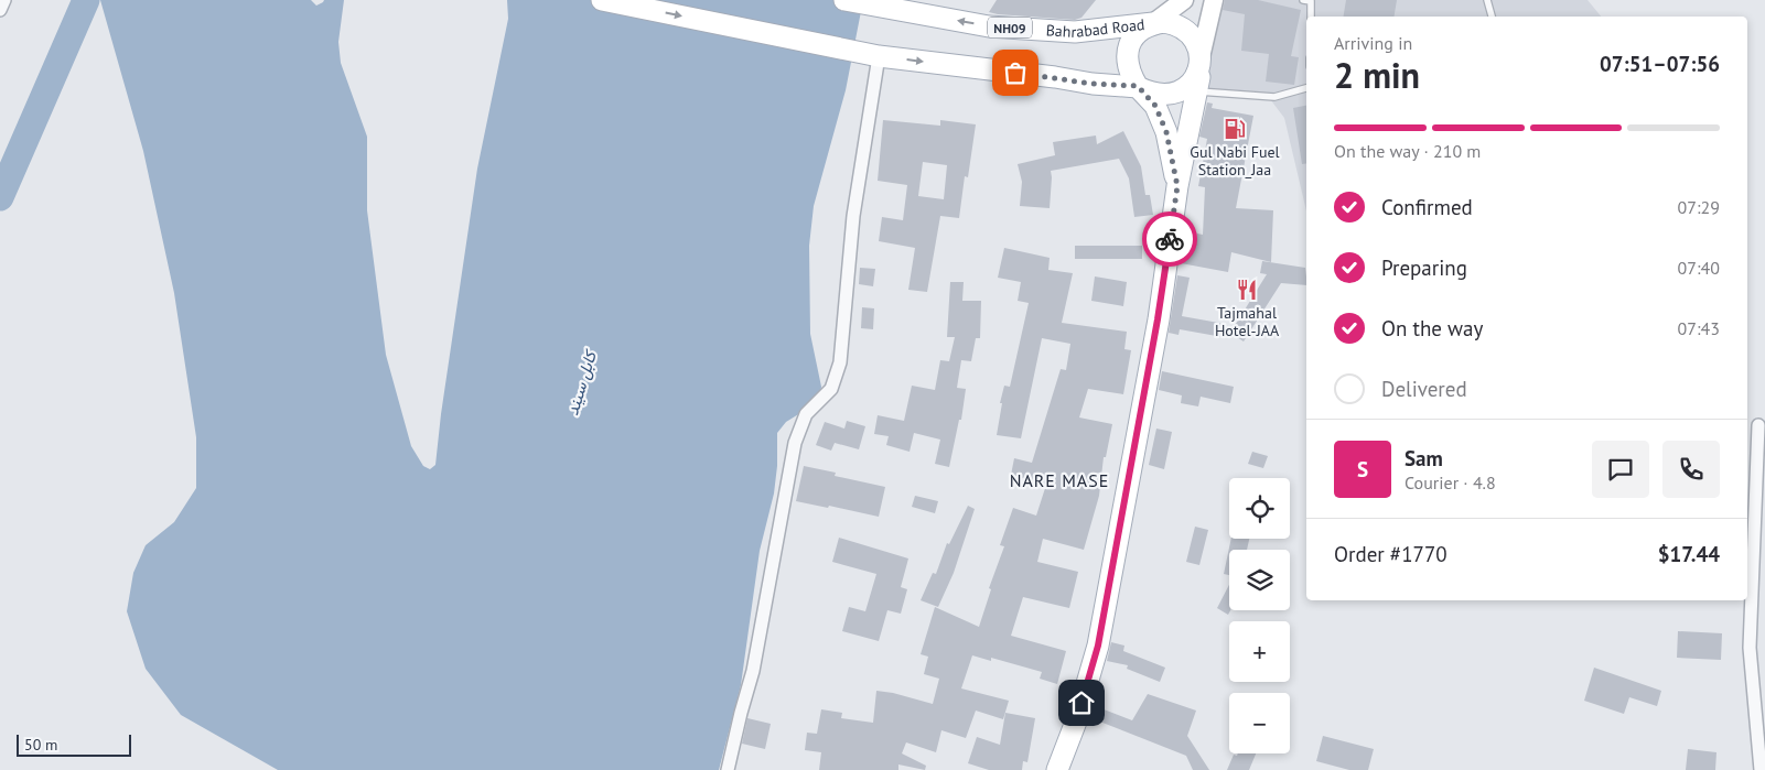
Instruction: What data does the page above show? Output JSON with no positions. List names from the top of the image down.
{
  "streets": {
    "main road": ["Bahrabad Road", "NH09"]
  },
  "crossings": [
    ["Bahrabad Road", "NH09"]
  ],
  "districts": ["NARE MASE"],
  "water": ["کابل سيند"],
  "places": {
    "fuel station": ["Gul Nabi Fuel Station_Jaa"],
    "restaurant": ["Tajmahal Hotel-JAA"]
  },
  "scale_bar": "50 m",
  "page": {
    "heading": ["2 min", "Arriving in", "07:51–07:56"],
    "panel": [
      "Sam",
      "Courier · 4.8",
      "Order #1770",
      "$17.44"
    ],
    "bar": "On the way · 210 m",
    "list": [
      ["Confirmed", "07:29"],
      ["Preparing", "07:40"],
      ["On the way", "07:43"],
      "Delivered"
    ],
    "round": "S",
    "map_buttons": ["+", "−"],
    "scale": "50 m"
  }
}
